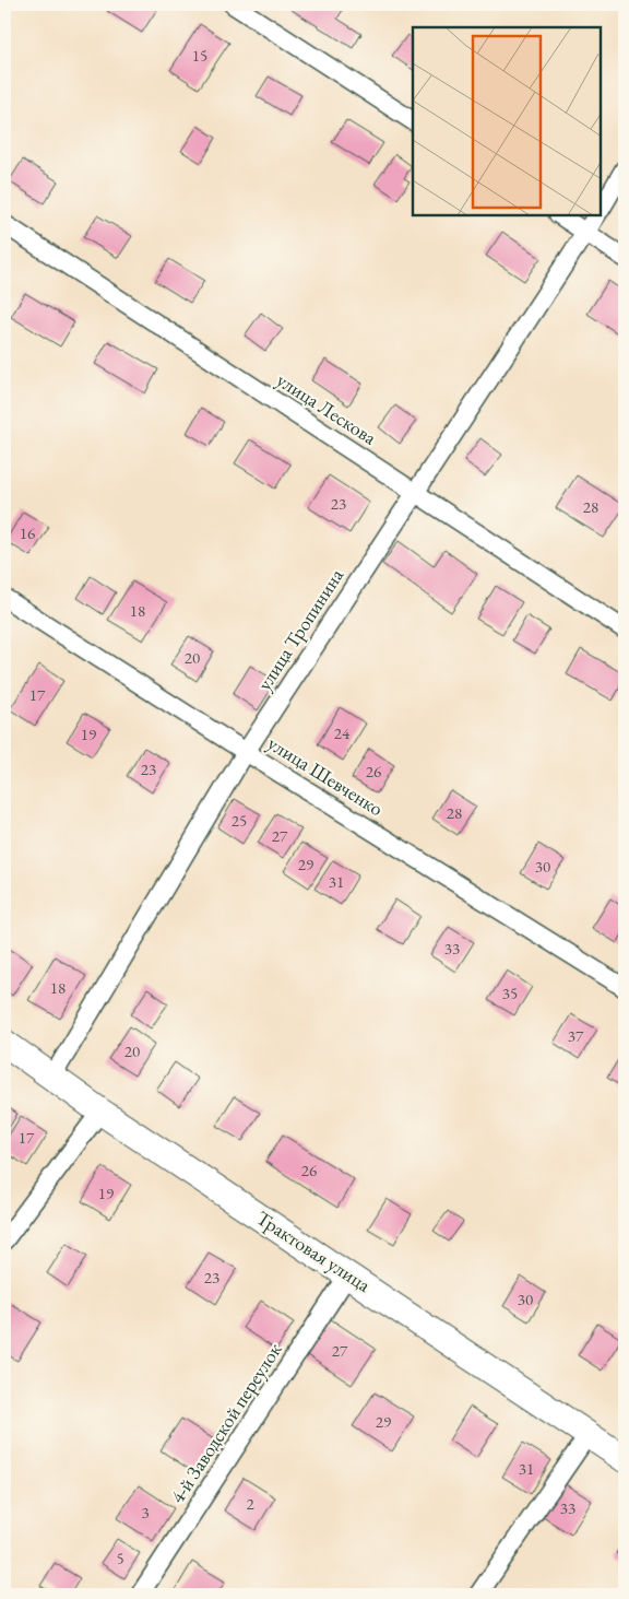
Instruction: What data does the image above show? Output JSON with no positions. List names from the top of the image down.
{
  "streets": {
    "street": [
      "улица Лескова",
      "улица Тропинина",
      "улица Шевченко",
      "Трактовая улица",
      "4-й Заводской переулок"
    ]
  },
  "crossings": [
    ["улица Лескова", "улица Тропинина"],
    ["улица Тропинина", "улица Шевченко"],
    ["улица Тропинина", "Трактовая улица"],
    ["Трактовая улица", "4-й Заводской переулок"]
  ],
  "house_numbers": [
    "15",
    "23",
    "28",
    "16",
    "18",
    "20",
    "17",
    "24",
    "19",
    "23",
    "26",
    "28",
    "25",
    "27",
    "29",
    "30",
    "31",
    "33",
    "18",
    "35",
    "37",
    "20",
    "17",
    "26",
    "19",
    "23",
    "30",
    "27",
    "29",
    "31",
    "2",
    "33",
    "3",
    "5"
  ]
}
